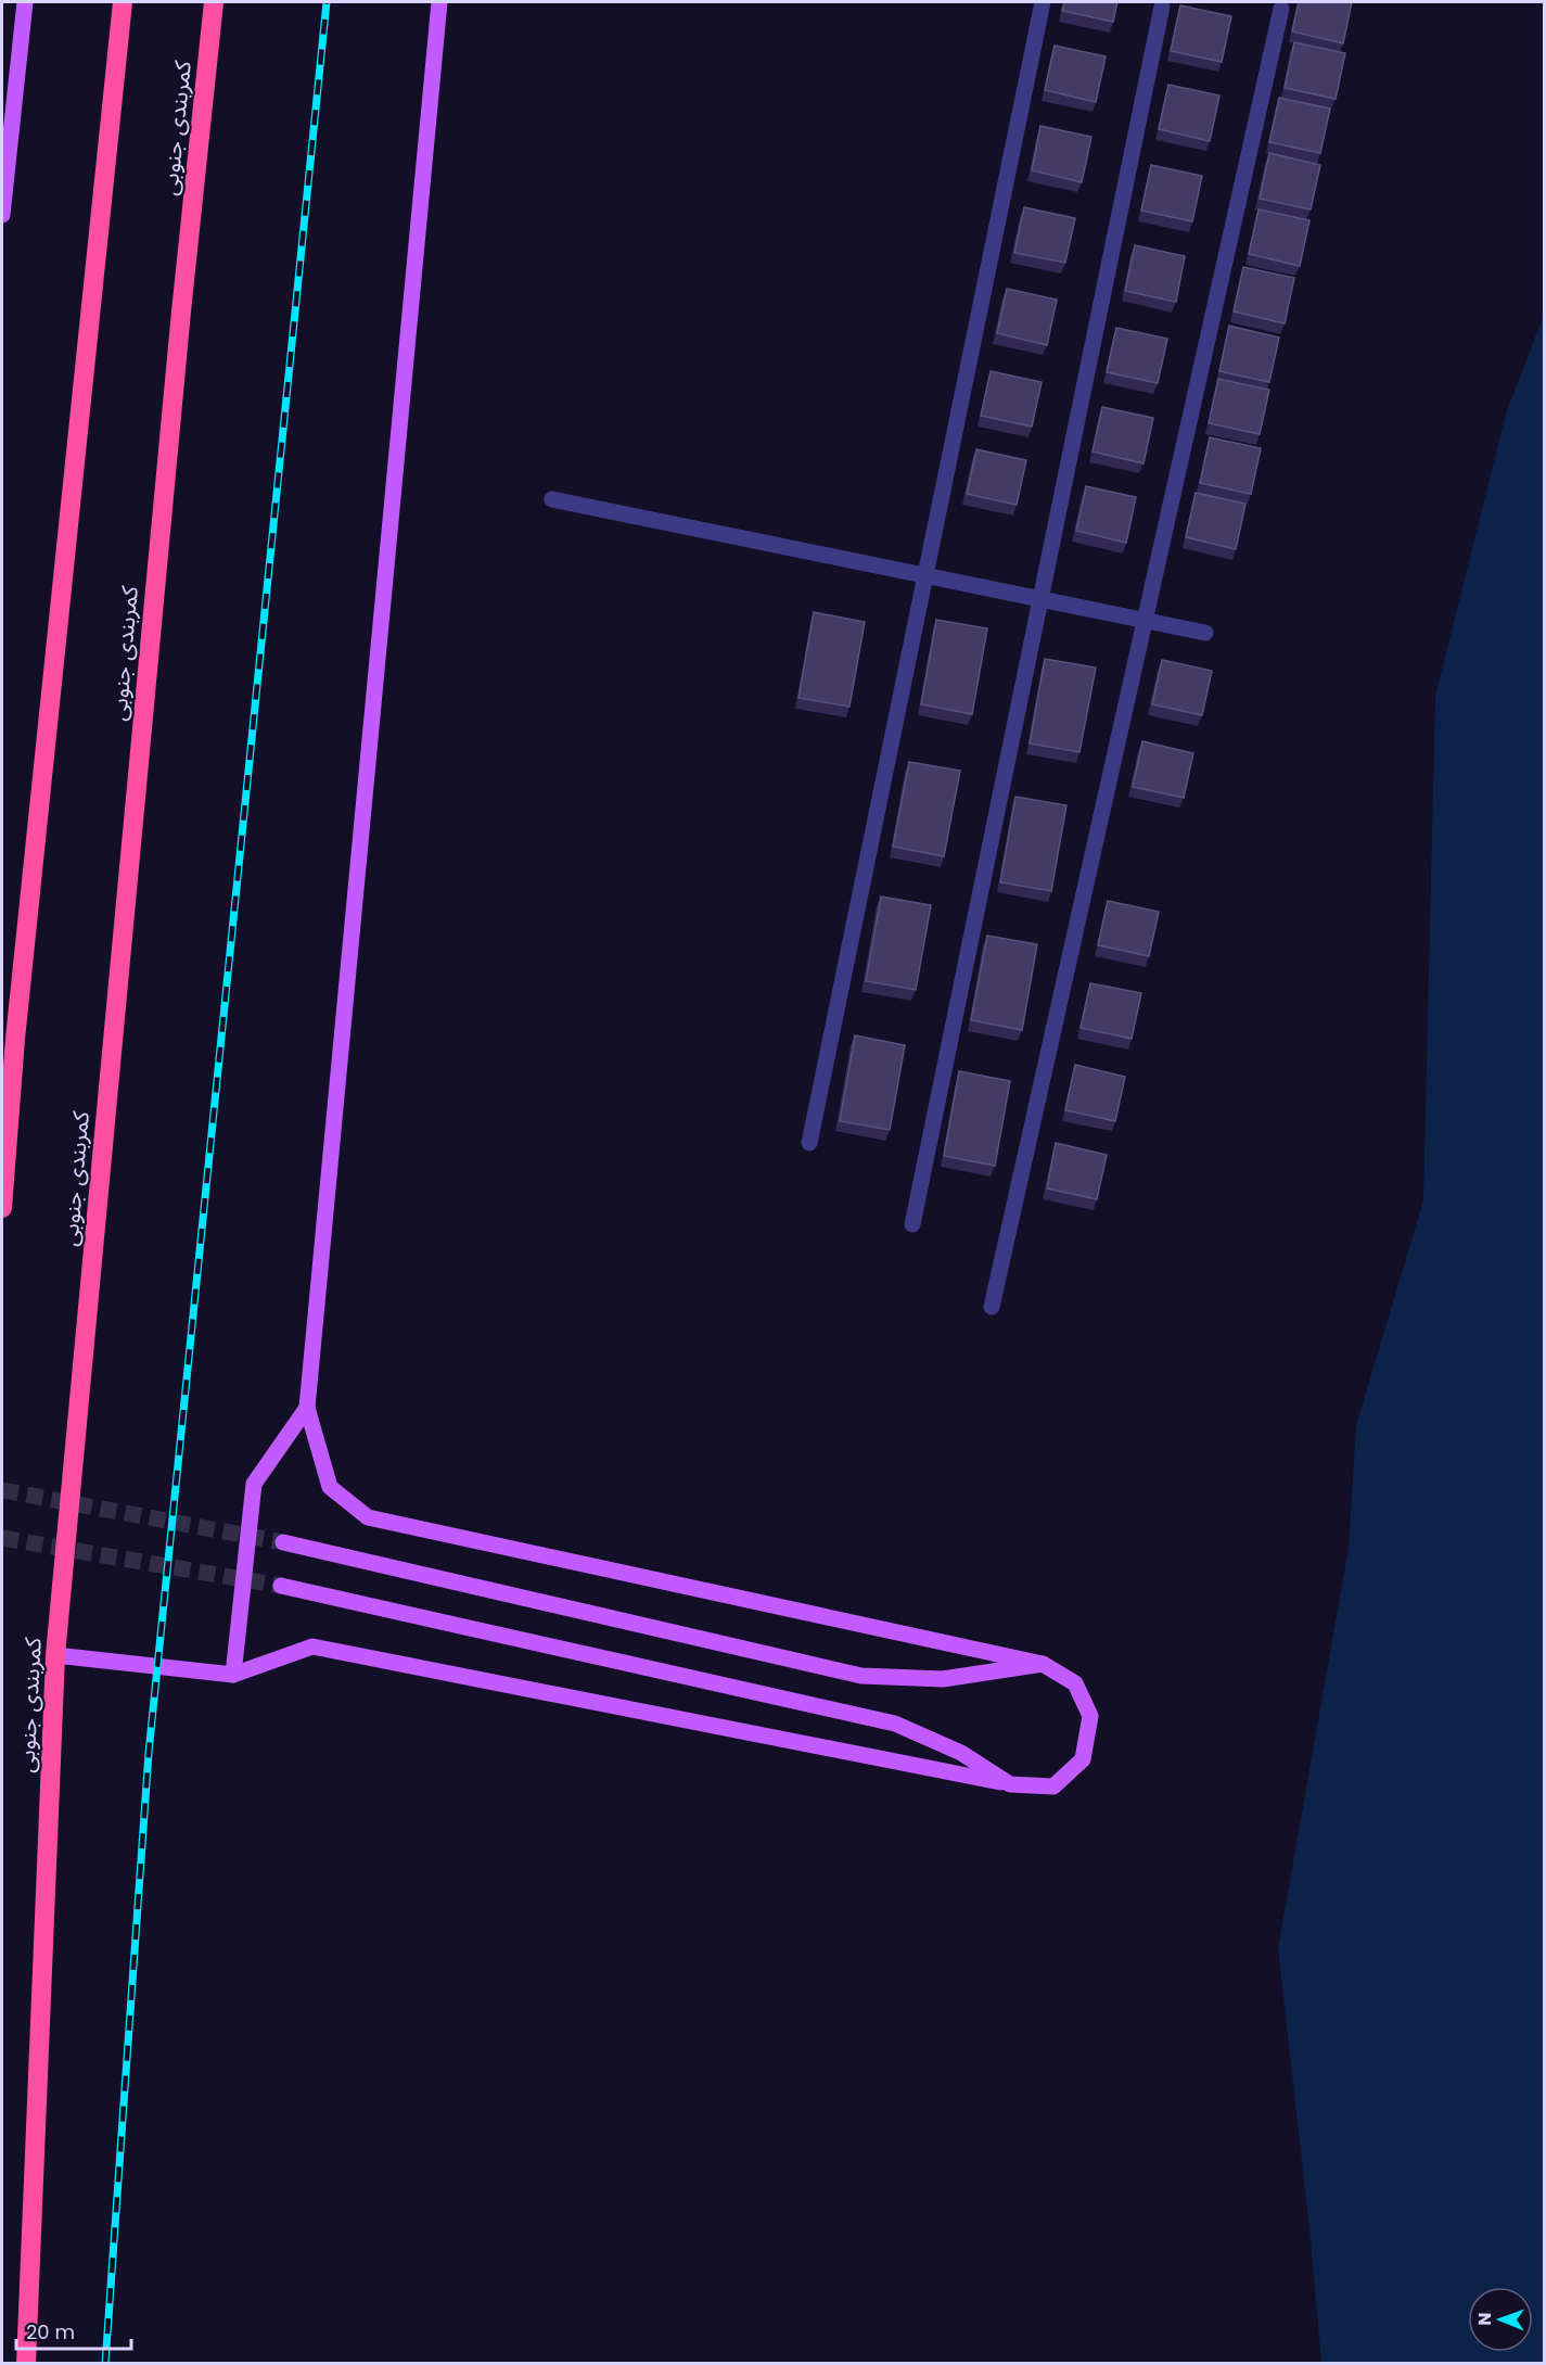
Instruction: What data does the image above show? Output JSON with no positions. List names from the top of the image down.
{
  "streets": {
    "highway": ["کمربندی جنوبی"]
  },
  "scale_bar": "20 m",
  "north": "left"
}
